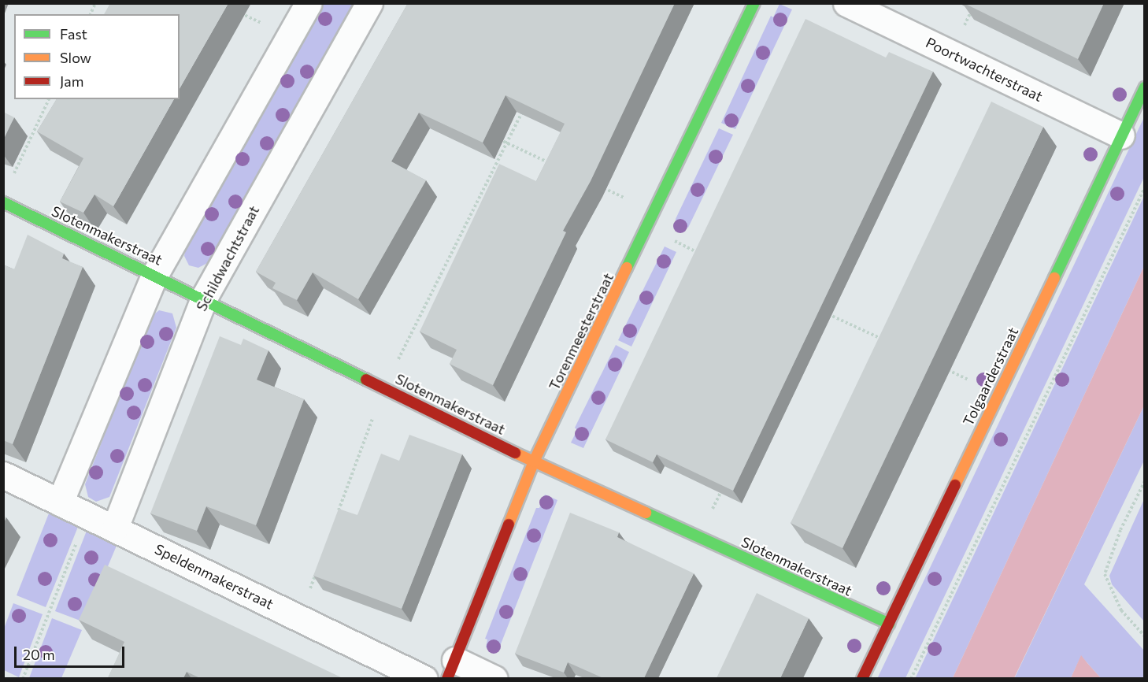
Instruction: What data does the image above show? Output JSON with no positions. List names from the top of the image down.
{
  "streets": {
    "street": [
      "Poortwachterstraat",
      "Slotenmakerstraat",
      "Schildwachtstraat",
      "Torenmeesterstraat",
      "Tolgaarderstraat",
      "Speldenmakerstraat"
    ]
  },
  "crossings": [
    ["Poortwachterstraat", "Tolgaarderstraat"],
    ["Slotenmakerstraat", "Schildwachtstraat"],
    ["Slotenmakerstraat", "Torenmeesterstraat"],
    ["Slotenmakerstraat", "Tolgaarderstraat"],
    ["Schildwachtstraat", "Speldenmakerstraat"]
  ],
  "legend": ["Fast", "Slow", "Jam"],
  "scale_bar": "20 m"
}
